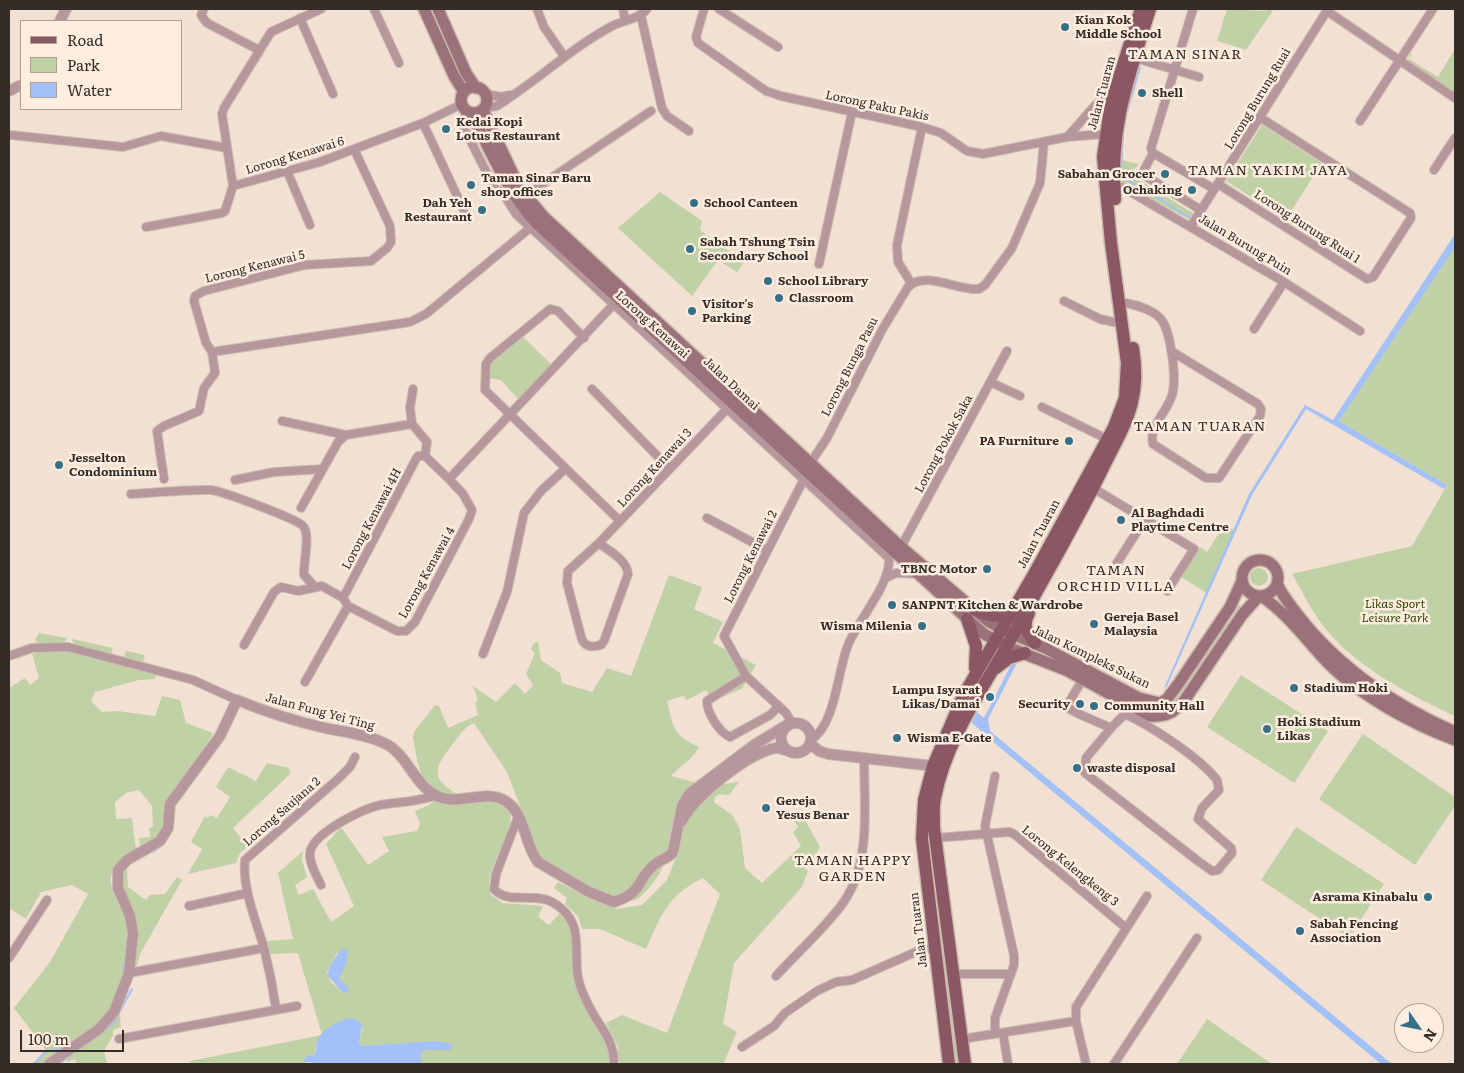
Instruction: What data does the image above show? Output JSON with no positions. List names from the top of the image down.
{
  "streets": {
    "main road": ["Jalan Tuaran", "Jalan Damai", "Jalan Kompleks Sukan"],
    "street": [
      "Lorong Burung Ruai",
      "Lorong Paku Pakis",
      "Lorong Kenawai 6",
      "Lorong Burung Ruai 1",
      "Jalan Burung Puin",
      "Lorong Kenawai 5",
      "Lorong Kenawai",
      "Lorong Bunga Pasu",
      "Lorong Pokok Saka",
      "Lorong Kenawai 3",
      "Lorong Kenawai 4H",
      "Lorong Kenawai 2",
      "Lorong Kenawai 4",
      "Jalan Fung Yei Ting",
      "Lorong Saujana 2",
      "Lorong Kelengkeng 3"
    ]
  },
  "crossings": [
    ["Jalan Tuaran", "Lorong Paku Pakis"],
    ["Jalan Tuaran", "Jalan Burung Puin"],
    ["Jalan Tuaran", "Jalan Damai"],
    ["Jalan Tuaran", "Jalan Kompleks Sukan"],
    ["Jalan Tuaran", "Lorong Kelengkeng 3"],
    ["Lorong Burung Ruai", "Lorong Burung Ruai 1"],
    ["Lorong Burung Ruai", "Jalan Burung Puin"],
    ["Lorong Kenawai 6", "Lorong Kenawai 5"],
    ["Lorong Kenawai 6", "Jalan Damai"],
    ["Lorong Kenawai", "Jalan Damai"],
    ["Lorong Kenawai", "Lorong Kenawai 3"],
    ["Lorong Kenawai", "Lorong Kenawai 2"],
    ["Lorong Bunga Pasu", "Jalan Damai"],
    ["Jalan Damai", "Lorong Pokok Saka"],
    ["Jalan Damai", "Jalan Kompleks Sukan"],
    ["Lorong Kenawai 4H", "Lorong Kenawai 4"]
  ],
  "districts": [
    "TAMAN SINAR",
    "TAMAN YAKIM JAYA",
    "TAMAN TUARAN",
    "TAMAN ORCHID VILLA",
    "TAMAN HAPPY GARDEN"
  ],
  "parks": ["Likas Sport Leisure Park"],
  "places": [
    "Kian Kok Middle School",
    "Shell",
    "Kedai Kopi Lotus Restaurant",
    "Sabahan Grocer",
    "Taman Sinar Baru shop offices",
    "Ochaking",
    "School Canteen",
    "Dah Yeh Restaurant",
    "Sabah Tshung Tsin Secondary School",
    "School Library",
    "Classroom",
    "Visitor's Parking",
    "PA Furniture",
    "Jesselton Condominium",
    "Al Baghdadi Playtime Centre",
    "TBNC Motor",
    "SANPNT Kitchen & Wardrobe",
    "Gereja Basel Malaysia",
    "Wisma Milenia",
    "Stadium Hoki",
    "Lampu Isyarat Likas/Damai",
    "Security",
    "Community Hall",
    "Hoki Stadium Likas",
    "Wisma E-Gate",
    "waste disposal",
    "Gereja Yesus Benar",
    "Asrama Kinabalu",
    "Sabah Fencing Association"
  ],
  "legend": ["Road", "Park", "Water"],
  "scale_bar": "100 m",
  "north": "bottom right"
}
